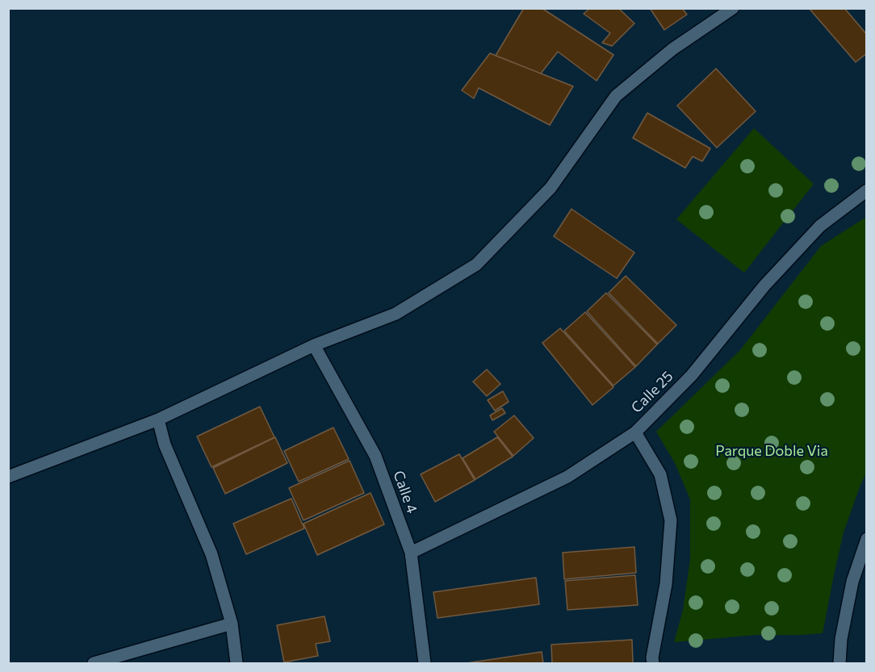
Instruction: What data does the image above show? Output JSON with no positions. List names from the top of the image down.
{
  "streets": {
    "street": ["Calle 25", "Calle 4"]
  },
  "crossings": [
    ["Calle 25", "Calle 4"]
  ],
  "parks": ["Parque Doble Via"]
}
